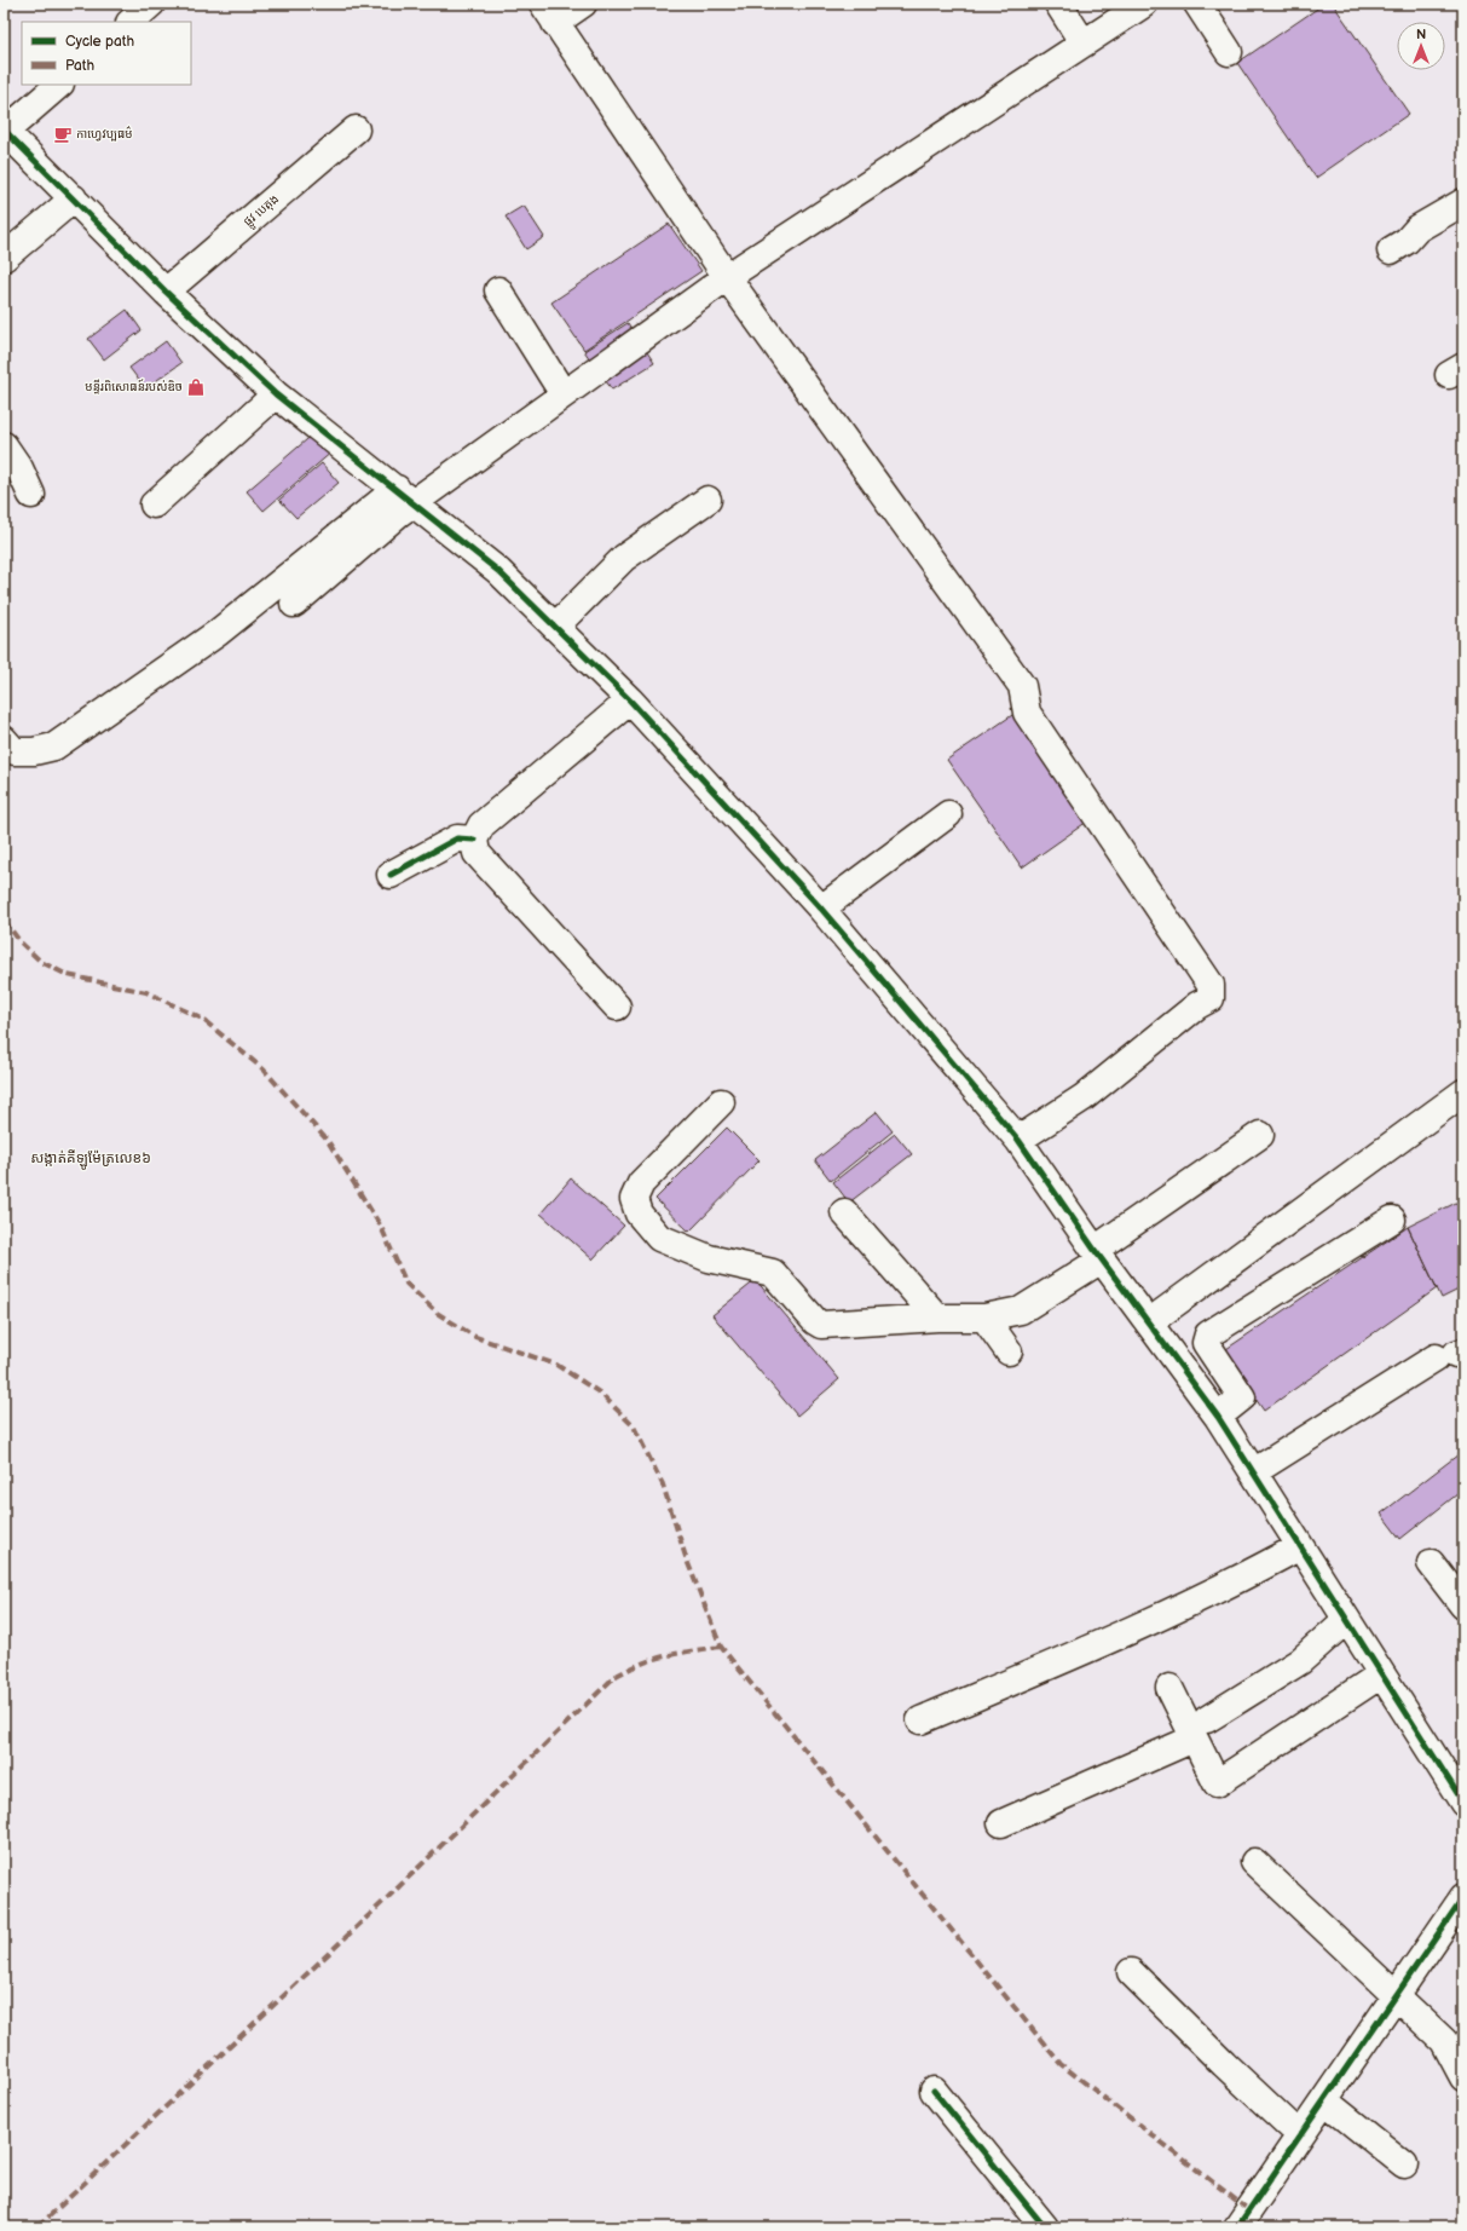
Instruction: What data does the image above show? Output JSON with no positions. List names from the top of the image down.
{
  "streets": {
    "street": ["ផ្លូវ បេតុង"]
  },
  "districts": ["សង្កាត់គីឡូម៉ែត្រលេខ៦"],
  "places": {
    "cafe": ["កាហ្វេវប្បធម៌"],
    "shop": ["មន្ទីរពិសោធន៍របស់ឌិច"]
  },
  "legend": ["Cycle path", "Path"],
  "north": "top"
}
